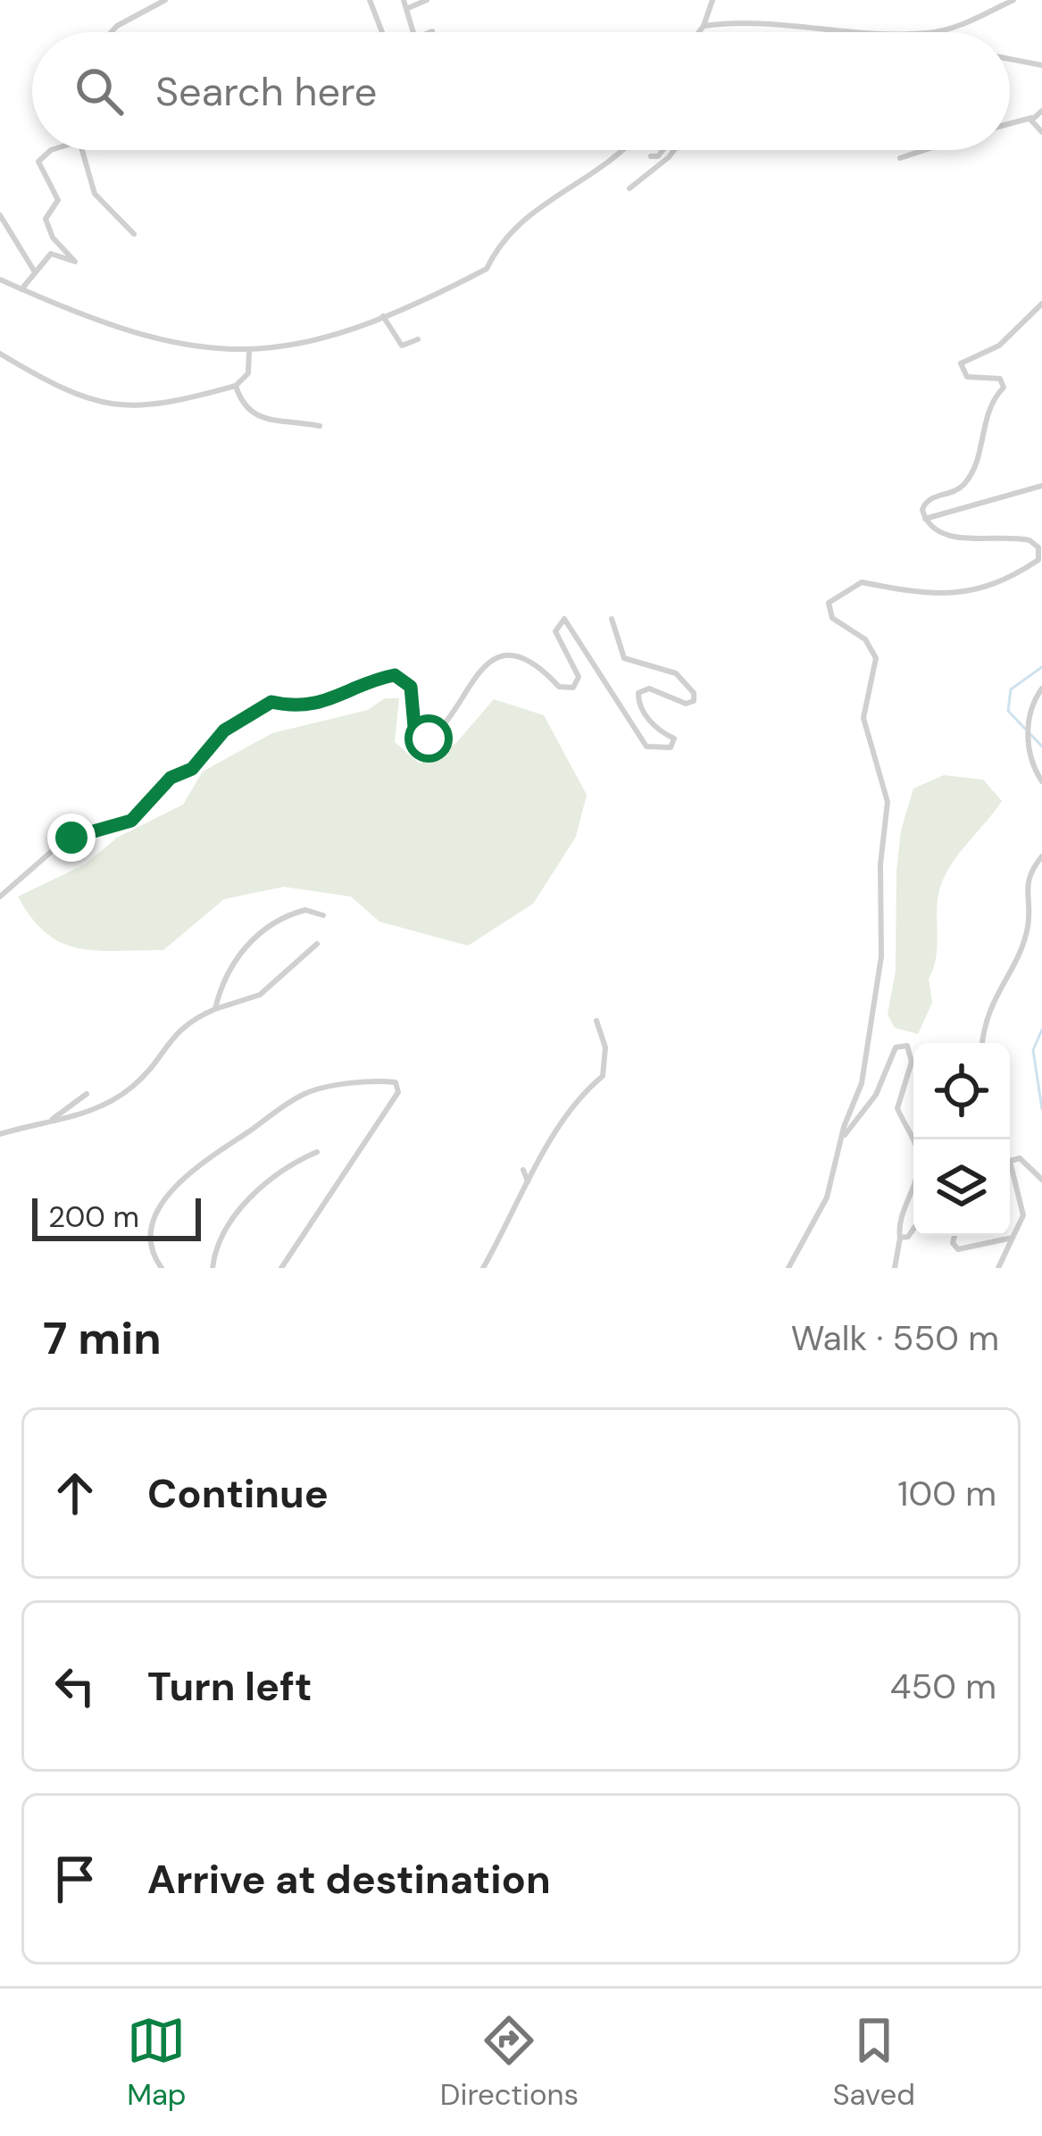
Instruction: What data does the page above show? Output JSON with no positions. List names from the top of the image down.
{
  "scale_bar": "200 m",
  "page": {
    "search": "Search here",
    "scale": "200 m",
    "heading": ["7 min", "Walk · 550 m"],
    "list": [
      ["Continue", "100 m"],
      ["Turn left", "450 m"],
      "Arrive at destination"
    ],
    "nav": ["Map", "Directions", "Saved"]
  }
}
